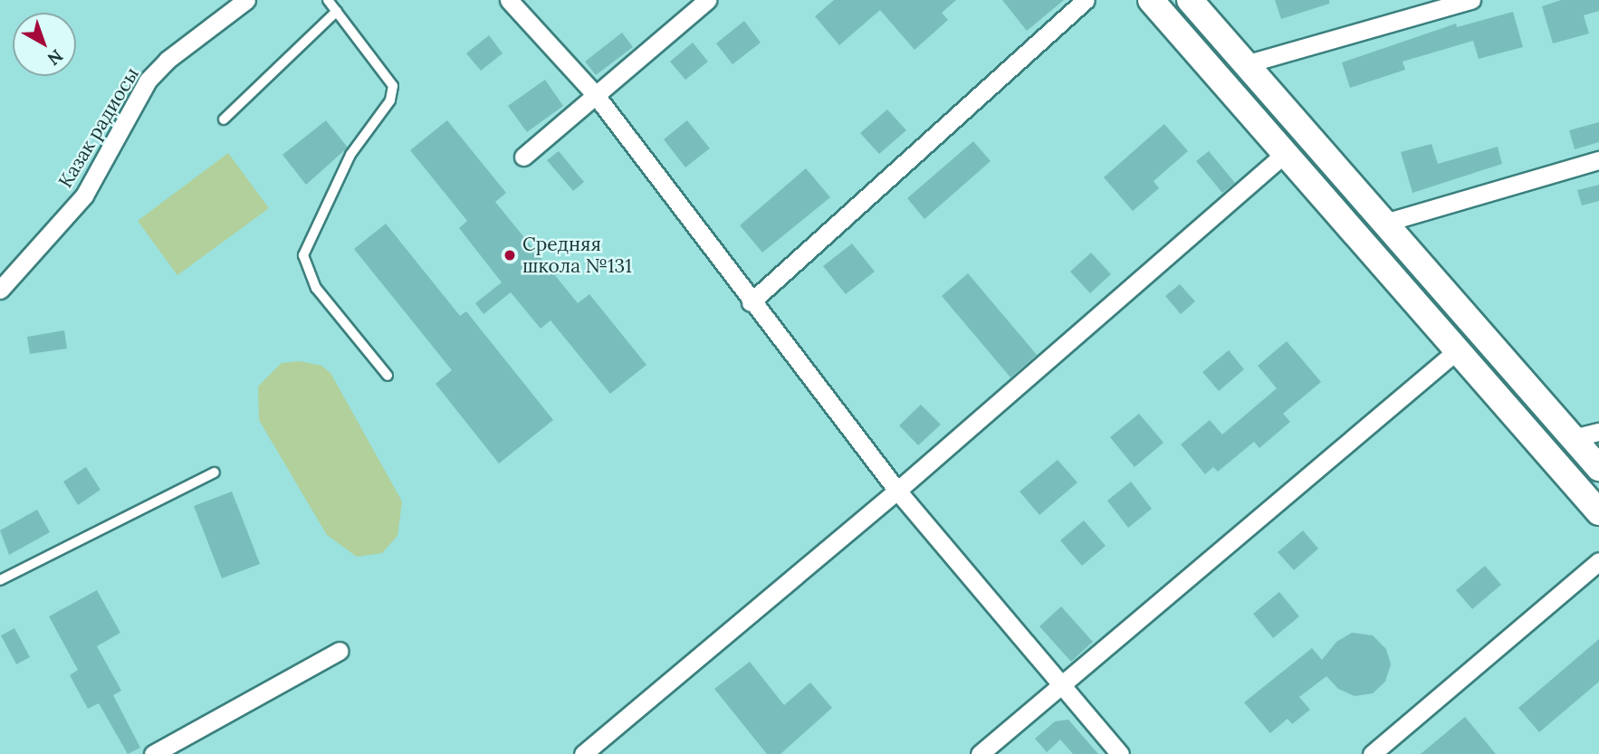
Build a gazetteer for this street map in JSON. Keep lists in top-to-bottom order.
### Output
{
  "streets": {
    "street": ["Казак радиосы"]
  },
  "places": ["Средняя школа №131"],
  "north": "bottom right"
}
